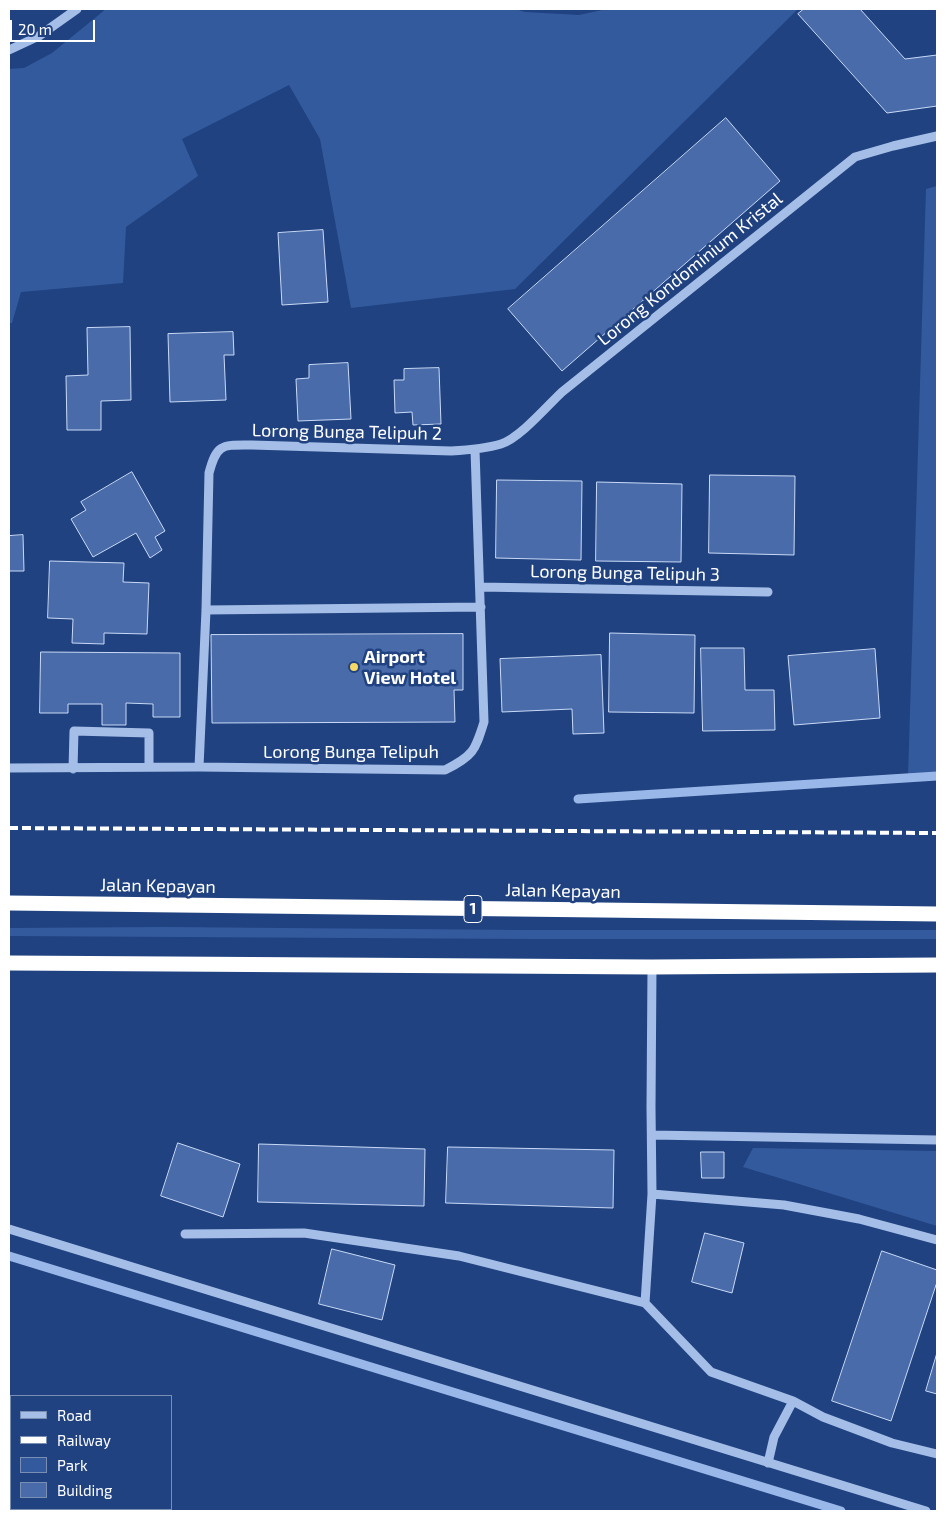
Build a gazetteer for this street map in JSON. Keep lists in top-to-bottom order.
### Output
{
  "streets": {
    "highway": ["Jalan Kepayan", "1"],
    "street": [
      "Lorong Kondominium Kristal",
      "Lorong Bunga Telipuh 2",
      "Lorong Bunga Telipuh 3",
      "Lorong Bunga Telipuh"
    ]
  },
  "crossings": [
    ["Lorong Kondominium Kristal", "Lorong Bunga Telipuh 2"],
    ["Lorong Kondominium Kristal", "Lorong Bunga Telipuh"],
    ["Lorong Bunga Telipuh 2", "Lorong Bunga Telipuh"],
    ["Lorong Bunga Telipuh 3", "Lorong Bunga Telipuh"]
  ],
  "places": ["Airport View Hotel"],
  "legend": [
    "Road",
    "Railway",
    "Park",
    "Building"
  ],
  "scale_bar": "20 m"
}
